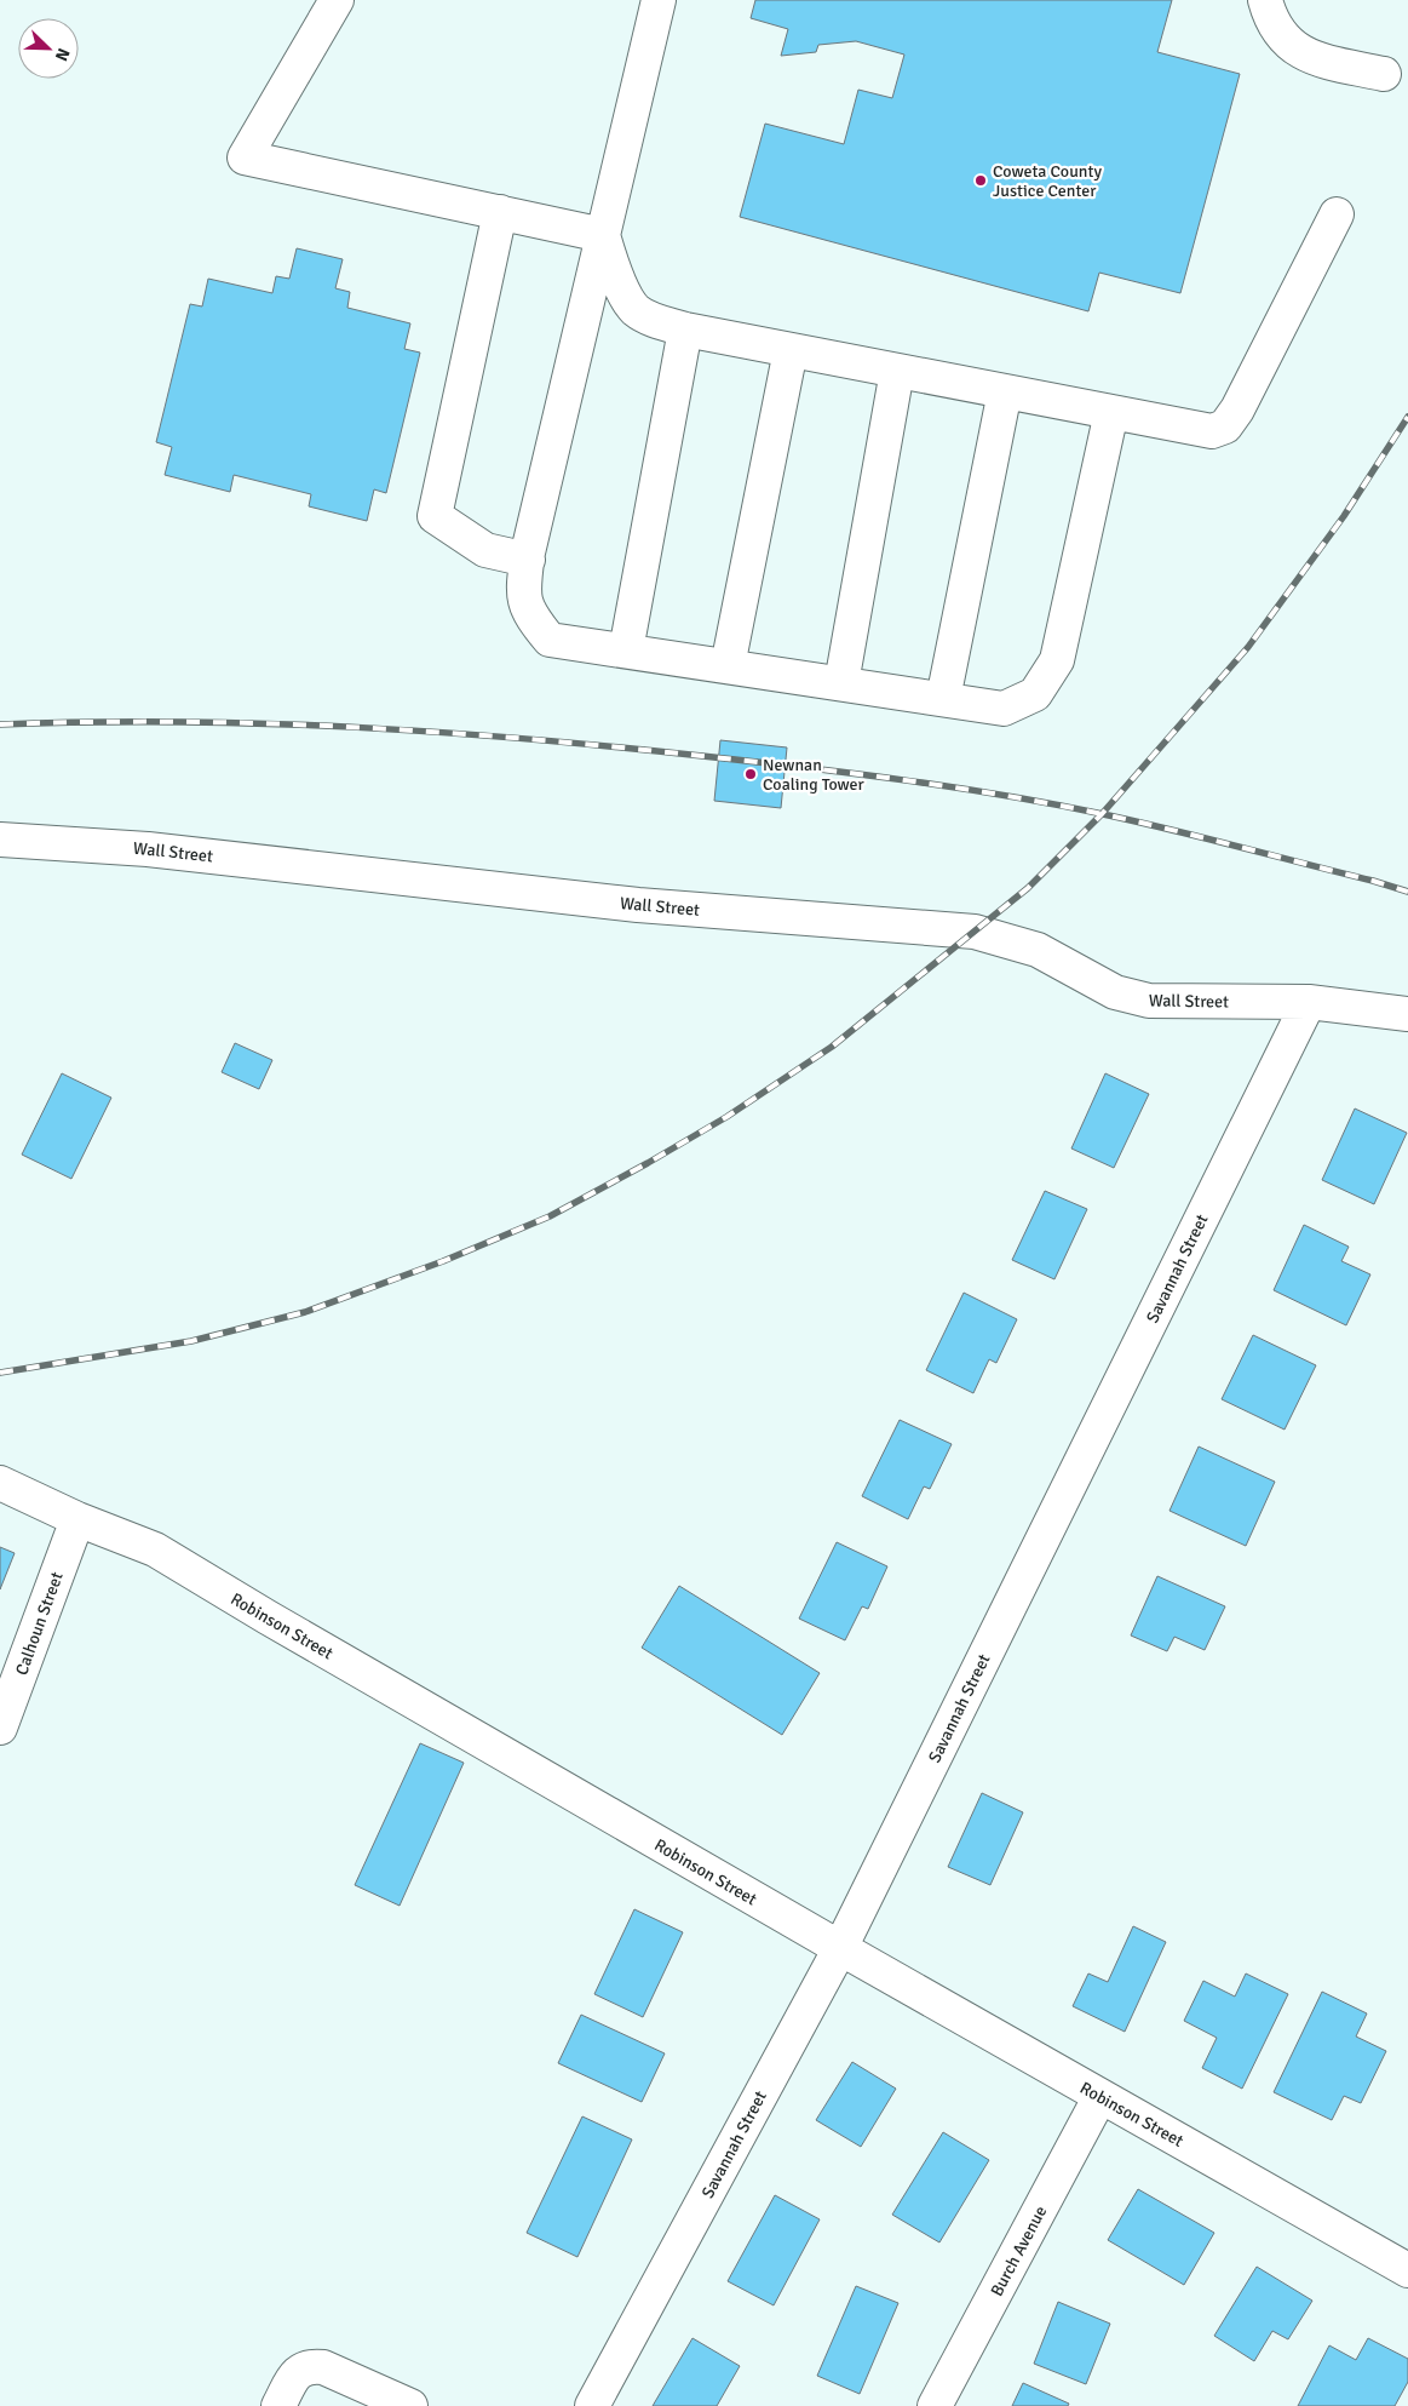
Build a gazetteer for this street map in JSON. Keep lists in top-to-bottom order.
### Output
{
  "streets": {
    "street": [
      "Wall Street",
      "Savannah Street",
      "Calhoun Street",
      "Robinson Street",
      "Burch Avenue"
    ]
  },
  "crossings": [
    ["Wall Street", "Savannah Street"],
    ["Savannah Street", "Robinson Street"],
    ["Calhoun Street", "Robinson Street"],
    ["Robinson Street", "Burch Avenue"]
  ],
  "places": ["Coweta County Justice Center", "Newnan Coaling Tower"],
  "north": "bottom right"
}
